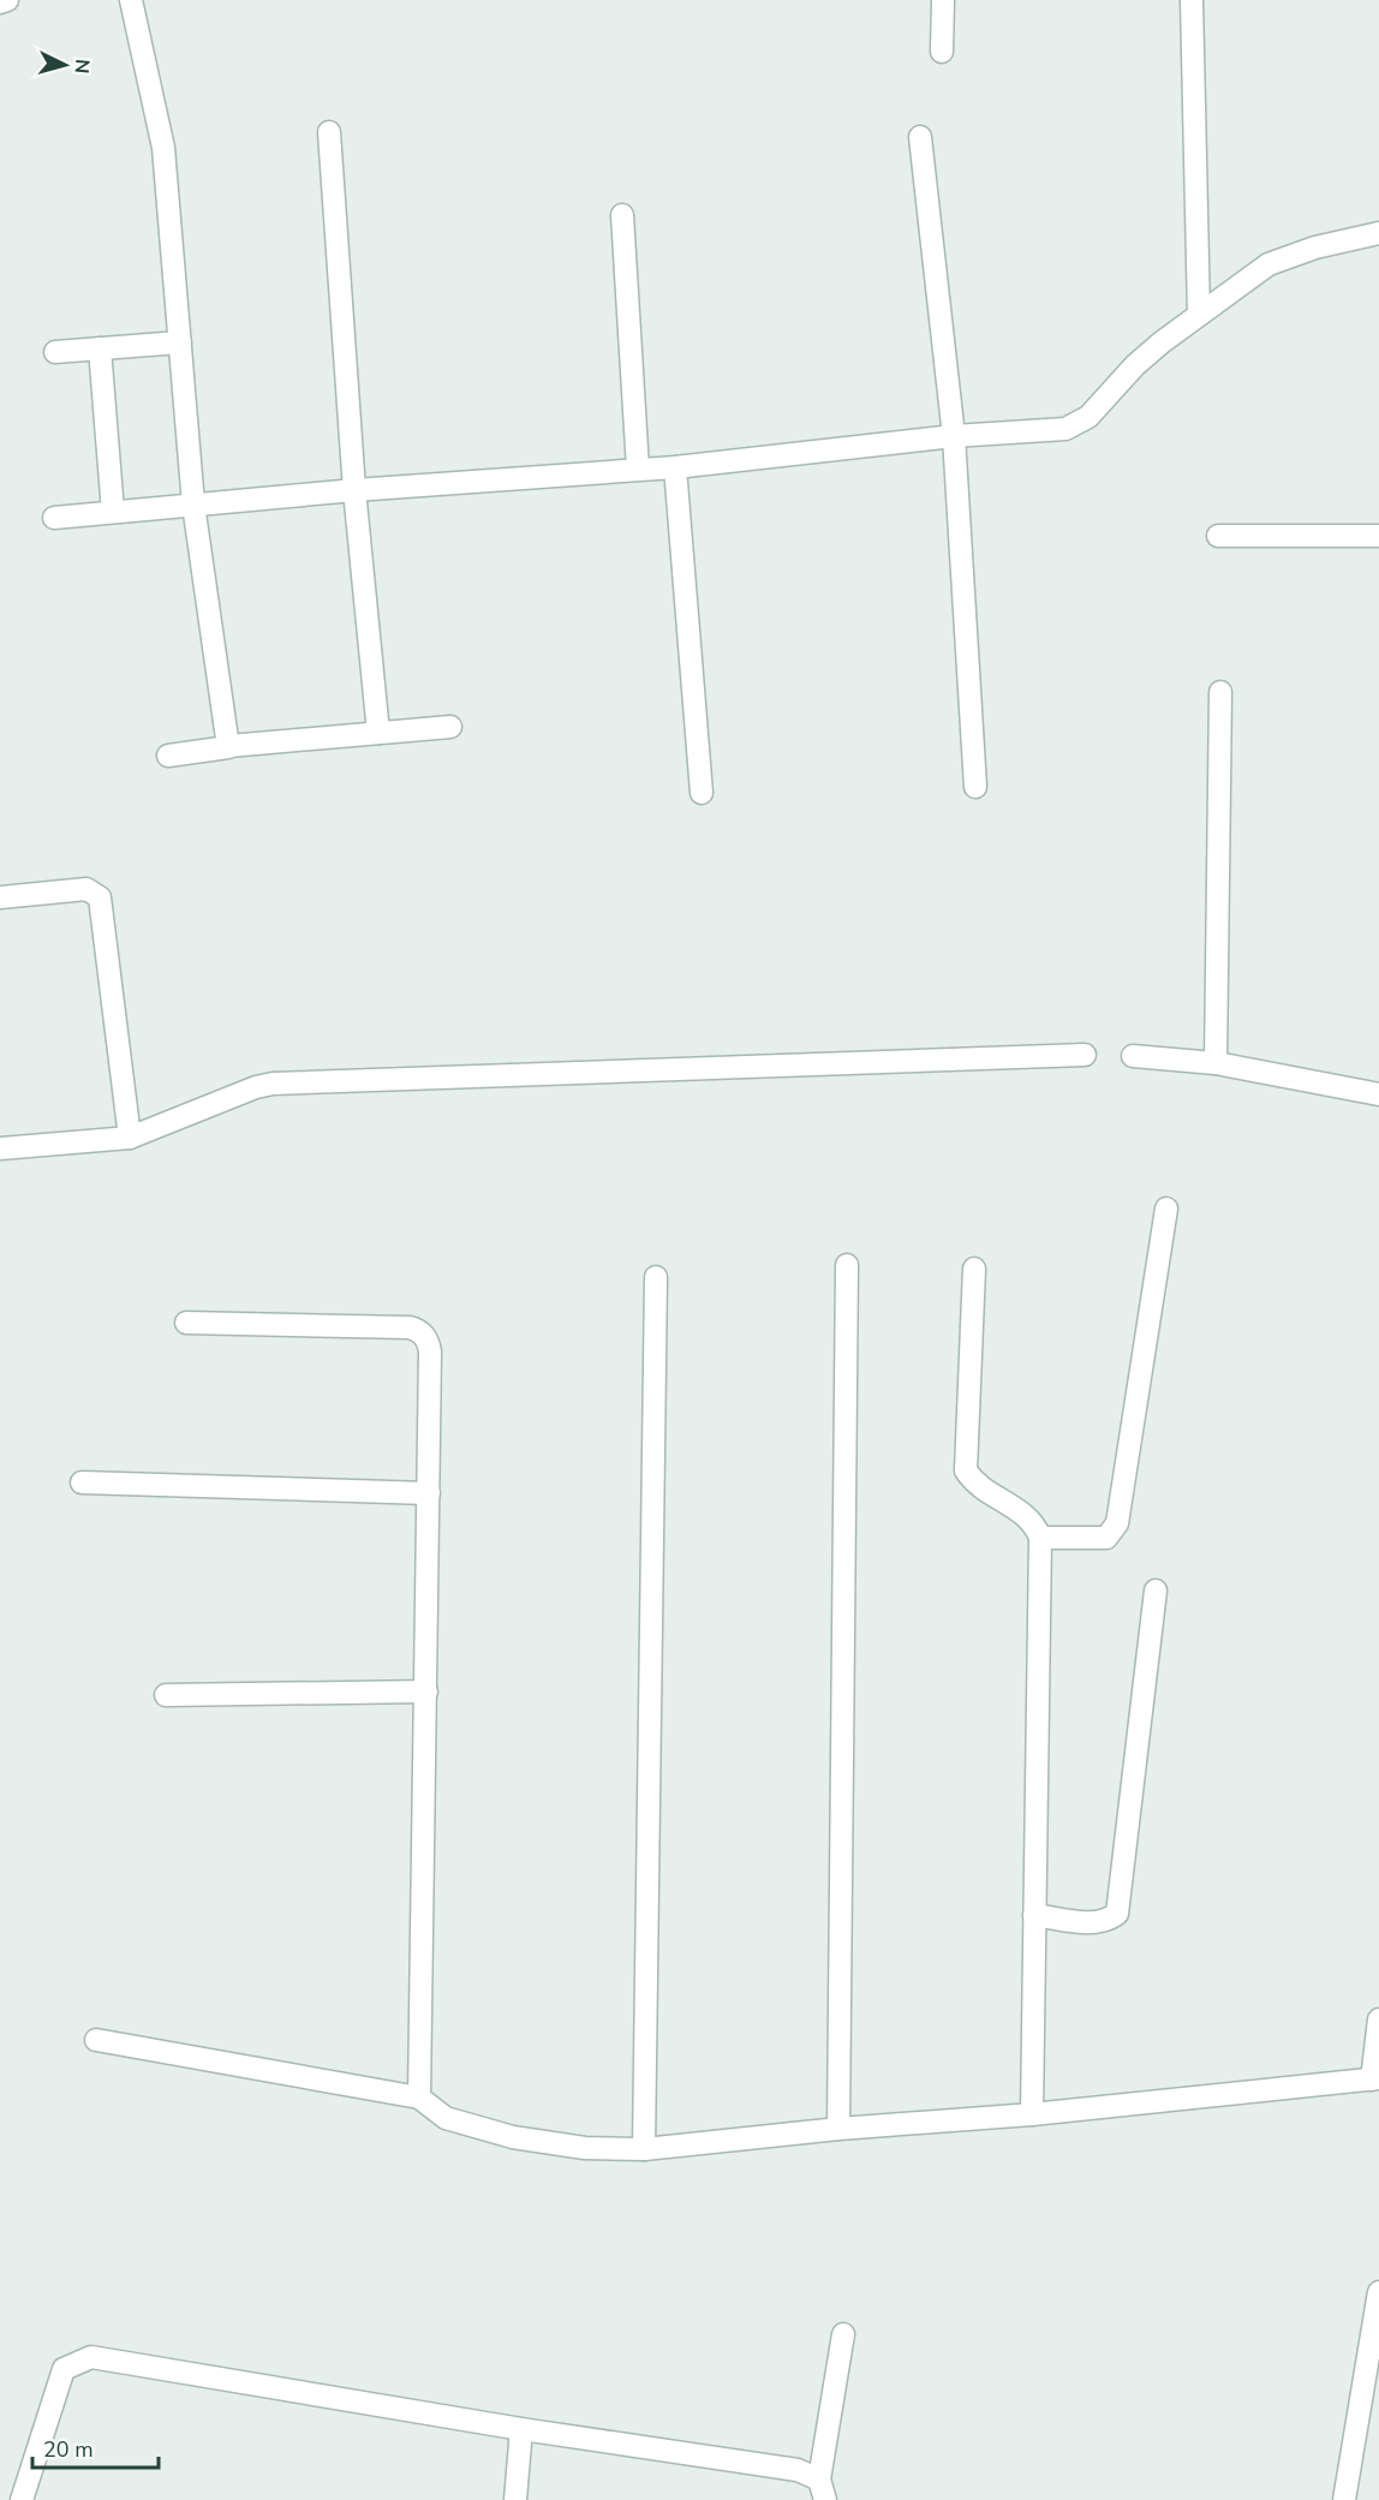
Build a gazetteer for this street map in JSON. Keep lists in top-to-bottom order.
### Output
{
  "scale_bar": "20 m",
  "north": "right"
}
